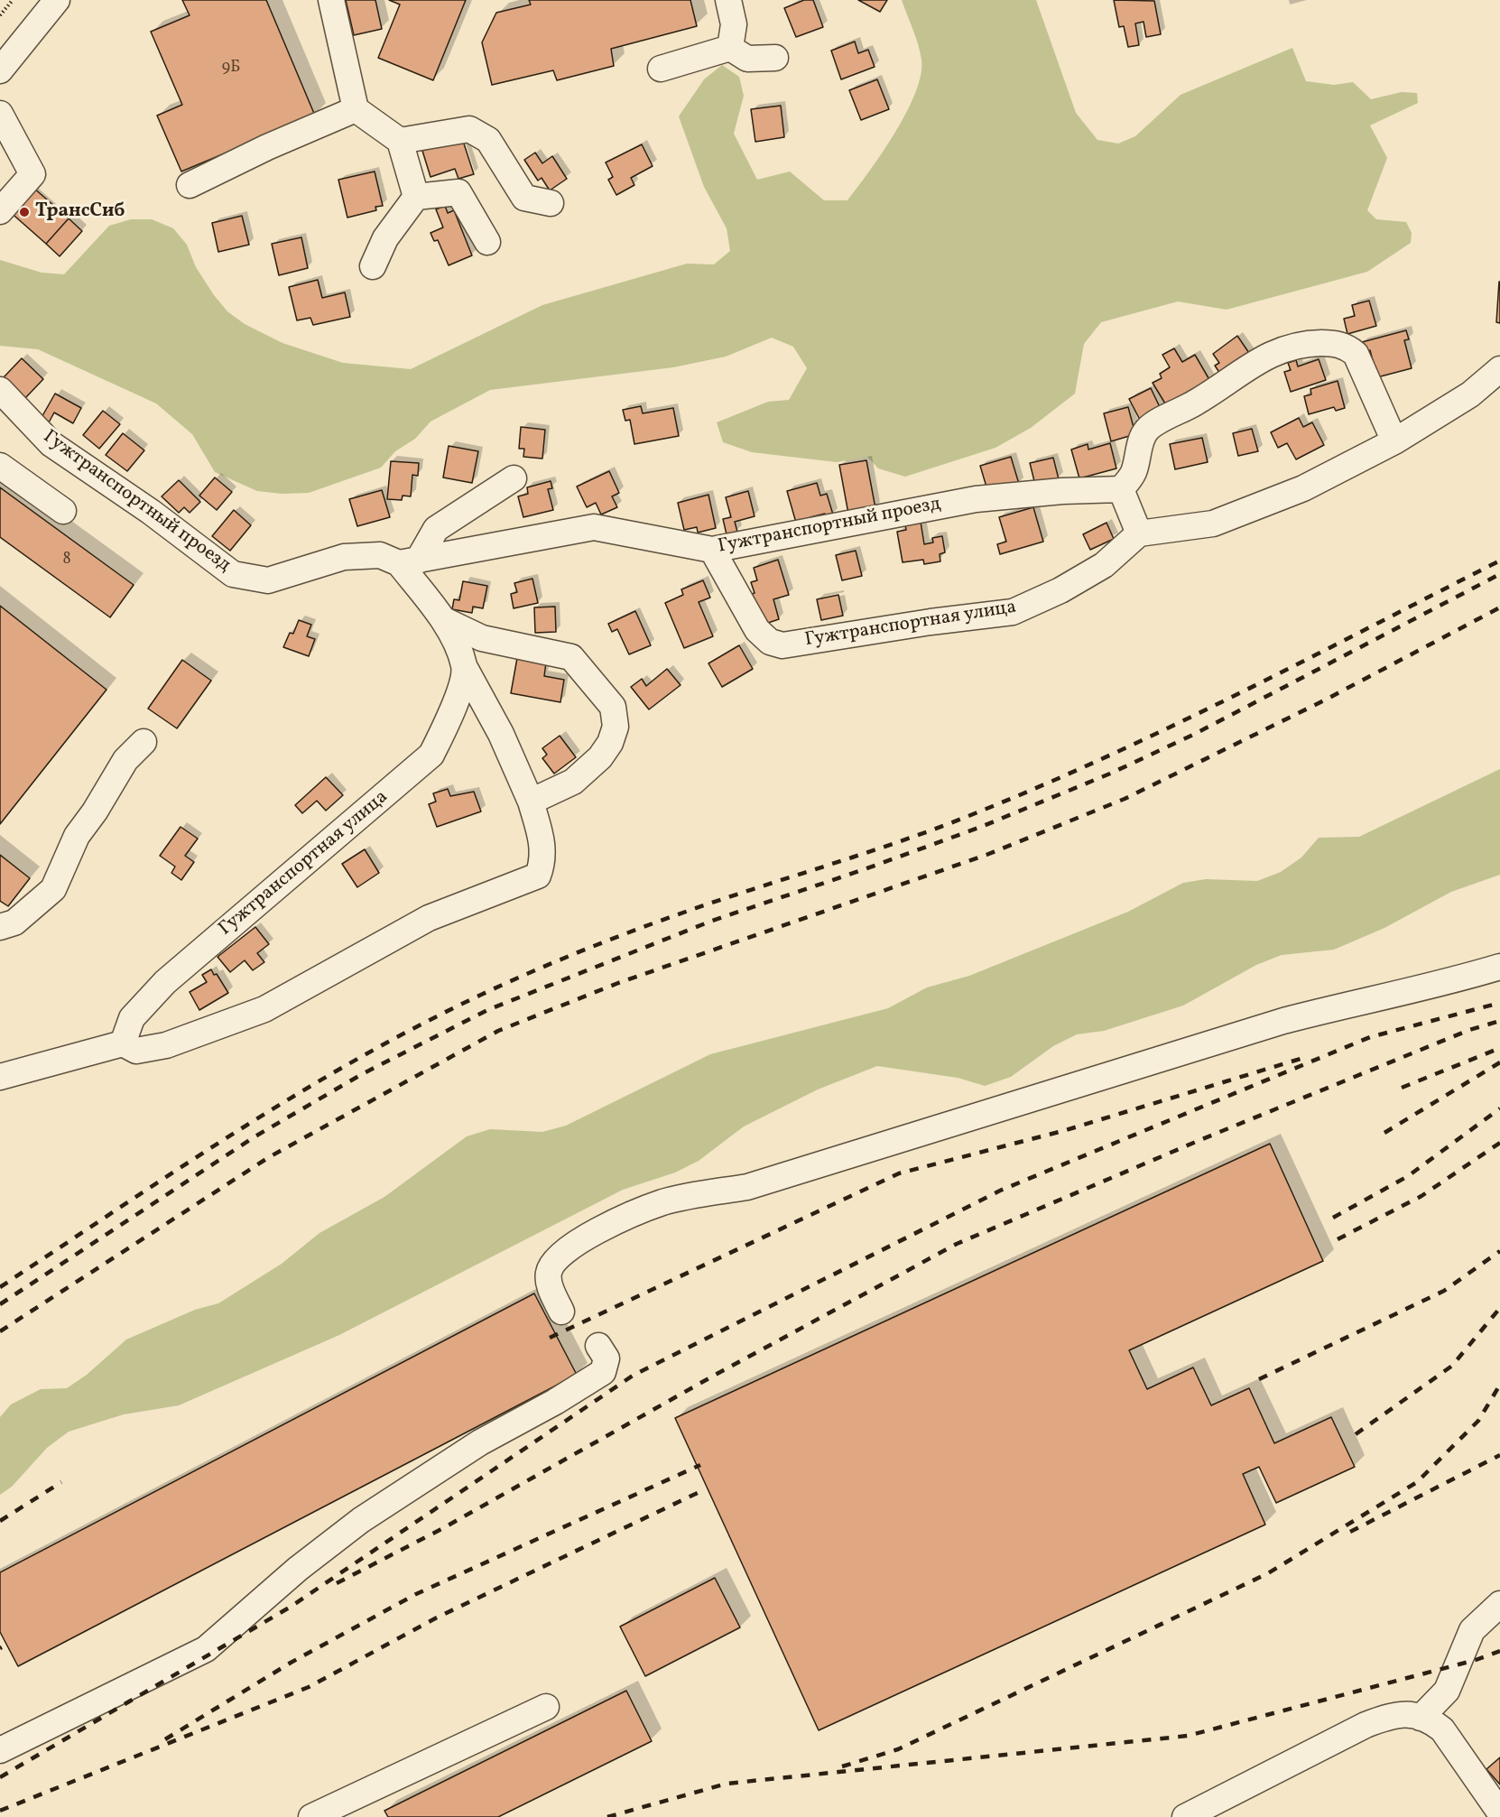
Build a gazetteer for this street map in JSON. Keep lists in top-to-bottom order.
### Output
{
  "streets": {
    "street": ["Гужтранспортный проезд", "Гужтранспортная улица"]
  },
  "crossings": [
    ["Гужтранспортный проезд", "Гужтранспортная улица"]
  ],
  "places": ["ТрансСиб"],
  "house_numbers": ["9Б", "8"]
}
